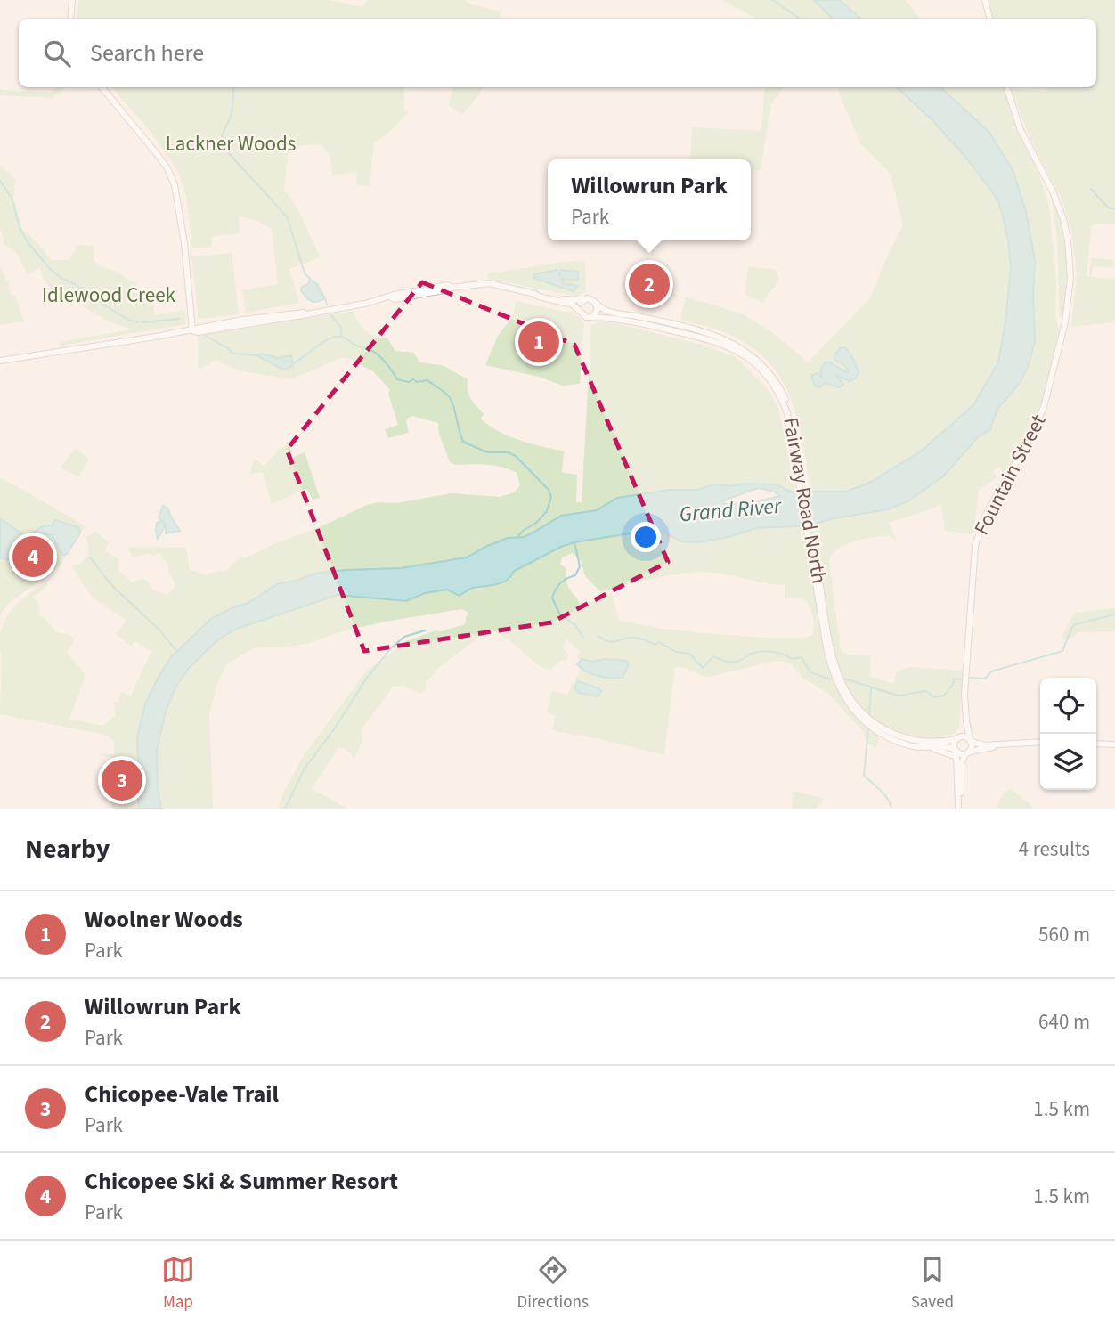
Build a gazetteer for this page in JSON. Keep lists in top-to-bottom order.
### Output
{
  "streets": {
    "main road": ["Fountain Street", "Fairway Road North"]
  },
  "crossings": [
    ["Fountain Street", "Fairway Road North"]
  ],
  "water": ["Grand River"],
  "parks": ["Lackner Woods", "Idlewood Creek"],
  "page": {
    "search": "Search here",
    "popup": ["Willowrun Park", "Park"],
    "pins": [
      "2",
      "1",
      "4",
      "3"
    ],
    "heading": ["Nearby", "4 results"],
    "list": [
      {
        "mark": "1",
        "name": "Woolner Woods",
        "note": "Park",
        "value": "560 m"
      },
      {
        "mark": "2",
        "name": "Willowrun Park",
        "note": "Park",
        "value": "640 m"
      },
      {
        "mark": "3",
        "name": "Chicopee-Vale Trail",
        "note": "Park",
        "value": "1.5 km"
      },
      {
        "mark": "4",
        "name": "Chicopee Ski & Summer Resort",
        "note": "Park",
        "value": "1.5 km"
      }
    ],
    "nav": ["Map", "Directions", "Saved"]
  }
}
